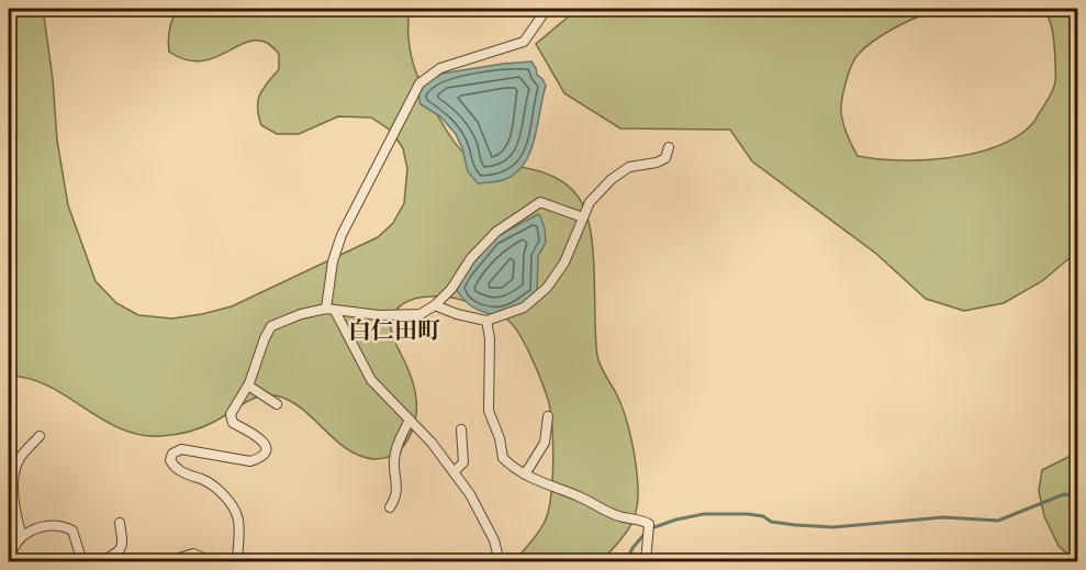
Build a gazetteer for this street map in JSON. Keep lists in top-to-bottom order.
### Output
{
  "districts": ["白仁田町"]
}
